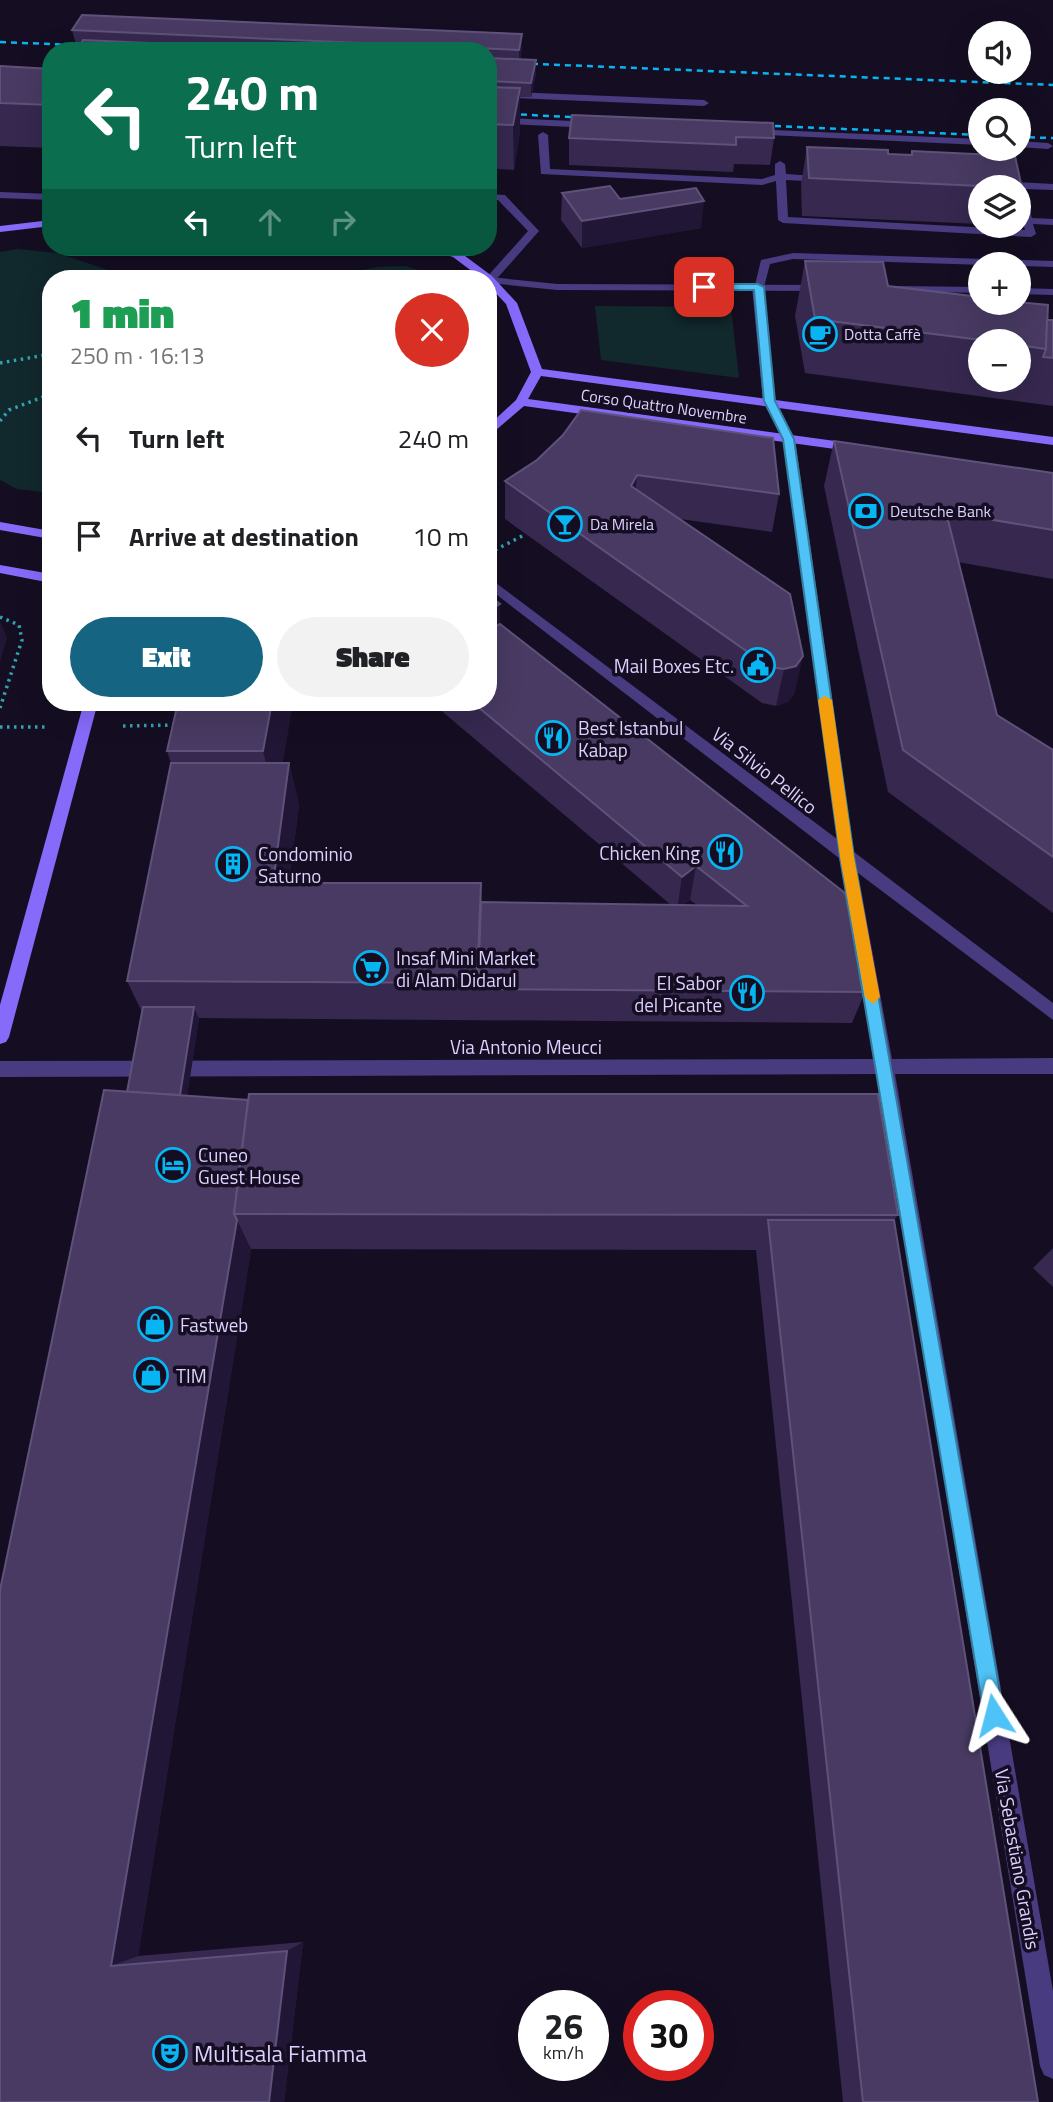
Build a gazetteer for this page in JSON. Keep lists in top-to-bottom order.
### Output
{
  "streets": {
    "main road": ["Corso Quattro Novembre"],
    "street": ["Via Silvio Pellico", "Via Antonio Meucci", "Via Sebastiano Grandis"]
  },
  "crossings": [
    ["Corso Quattro Novembre", "Via Sebastiano Grandis"],
    ["Via Silvio Pellico", "Via Sebastiano Grandis"],
    ["Via Antonio Meucci", "Via Sebastiano Grandis"]
  ],
  "places": {
    "cafe": ["Dotta Caffè"],
    "bank": ["Deutsche Bank"],
    "bar": ["Da Mirela"],
    "public building": ["Mail Boxes Etc."],
    "restaurant": ["Best Istanbul Kabap", "Chicken King", "El Sabor del Picante"],
    "building": ["Condominio Saturno"],
    "supermarket": ["Insaf Mini Market di Alam Didarul"],
    "hotel": ["Cuneo Guest House"],
    "shop": ["Fastweb", "TIM"],
    "theatre": ["Multisala Fiamma"]
  },
  "page": {
    "map_buttons": ["+", "−"],
    "turn": ["240 m", "Turn left"],
    "heading": ["1 min", "250 m · 16:13"],
    "list": [
      {
        "name": "Turn left",
        "value": "240 m"
      },
      {
        "name": "Arrive at destination",
        "value": "10 m"
      }
    ],
    "buttons": ["Exit", "Share"],
    "speed": "26 km/h",
    "limit": "30"
  }
}
